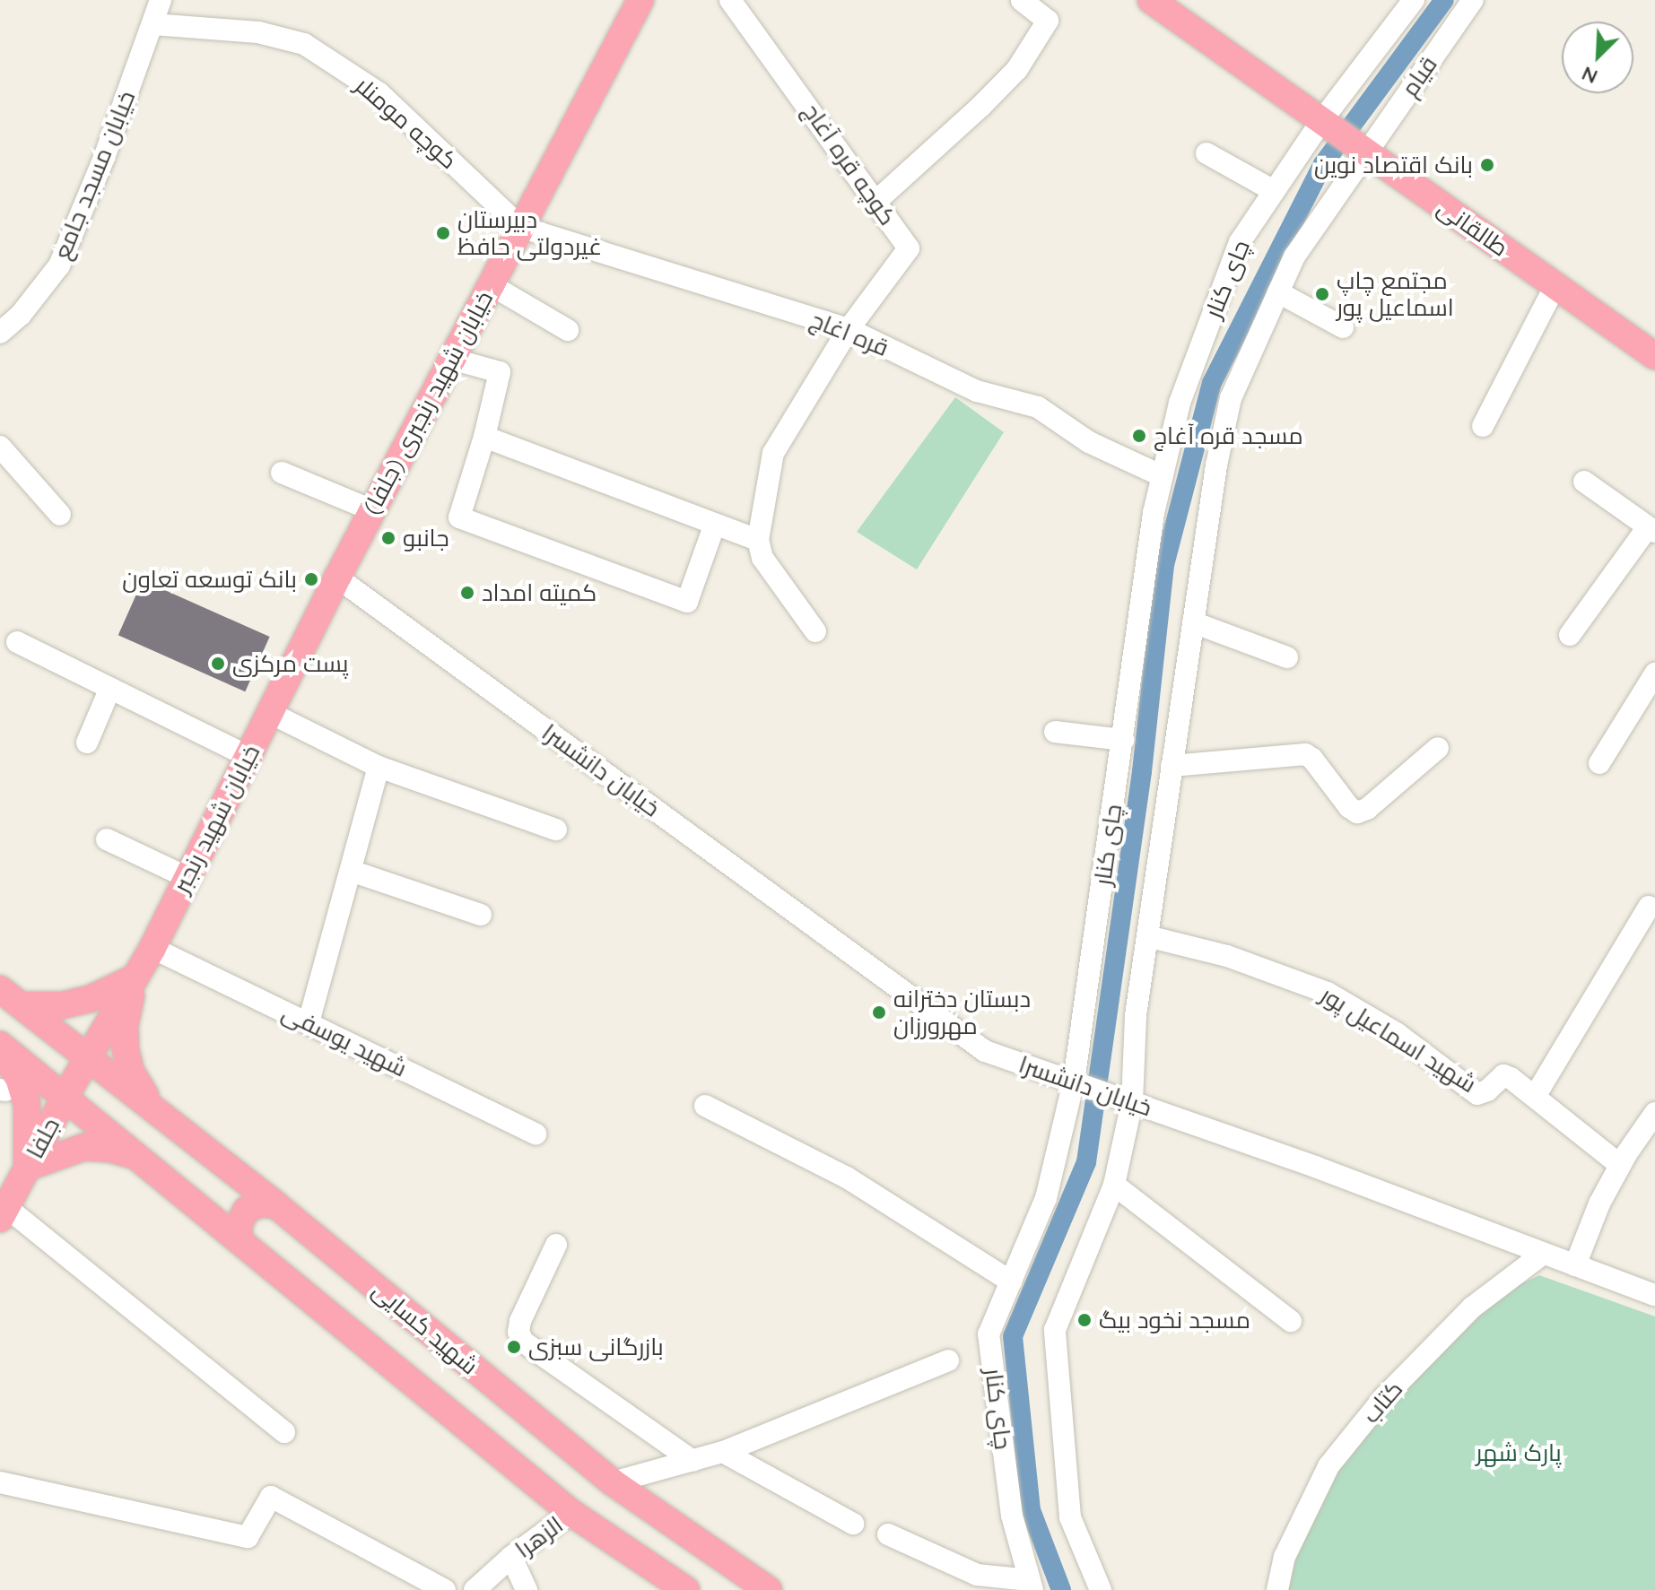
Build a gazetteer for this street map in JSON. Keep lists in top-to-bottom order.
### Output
{
  "streets": {
    "main road": [
      "طالقانی",
      "خیابان شهید رنجبری (جلفا)",
      "خیابان شهید رنجبر",
      "جلفا",
      "شهید کسایی"
    ],
    "street": [
      "قیام",
      "کوچه مومنلر",
      "کوچه قره آغاج",
      "خیابان مسجد جامع",
      "چای کنار",
      "قره اغاج",
      "خیابان دانشسرا",
      "شهید اسماعیل پور",
      "شهید یوسفی",
      "کتاب",
      "الزهرا"
    ]
  },
  "crossings": [
    ["قیام", "طالقانی"],
    ["کوچه مومنلر", "خیابان مسجد جامع"],
    ["کوچه مومنلر", "قره اغاج"],
    ["کوچه مومنلر", "خیابان شهید رنجبری (جلفا)"],
    ["کوچه قره آغاج", "قره اغاج"],
    ["طالقانی", "چای کنار"],
    ["چای کنار", "قره اغاج"],
    ["چای کنار", "خیابان دانشسرا"],
    ["قره اغاج", "خیابان شهید رنجبری (جلفا)"],
    ["خیابان شهید رنجبری (جلفا)", "خیابان دانشسرا"],
    ["خیابان شهید رنجبری (جلفا)", "خیابان شهید رنجبر"],
    ["خیابان دانشسرا", "خیابان شهید رنجبر"],
    ["خیابان دانشسرا", "کتاب"],
    ["خیابان شهید رنجبر", "شهید یوسفی"],
    ["خیابان شهید رنجبر", "جلفا"],
    ["خیابان شهید رنجبر", "شهید کسایی"],
    ["جلفا", "شهید کسایی"],
    ["شهید کسایی", "الزهرا"]
  ],
  "parks": ["پارک شهر"],
  "places": [
    "بانک اقتصاد نوین",
    "دبیرستان غیردولتی حافظ",
    "مجتمع چاپ اسماعیل پور",
    "مسجد قره آغاج",
    "جانبو",
    "بانک توسعه تعاون",
    "کمیته امداد",
    "پست مرکزی",
    "دبستان دخترانه مهرورزان",
    "مسجد نخود‌ بیگ",
    "بازرگانی سبزی"
  ],
  "north": "bottom left"
}
